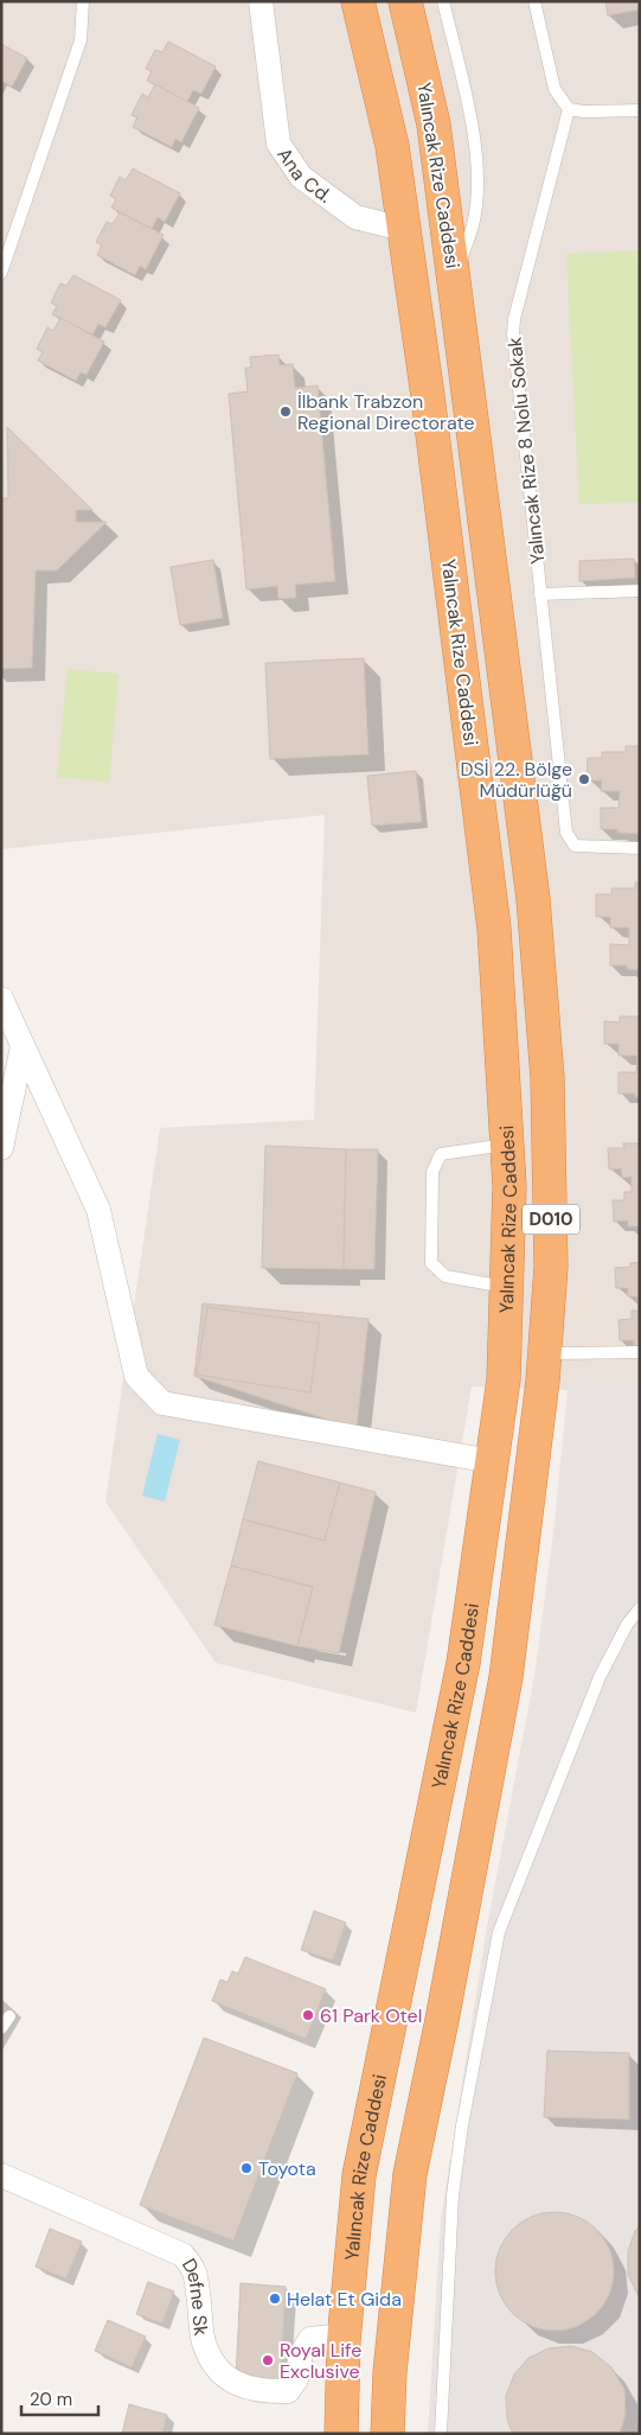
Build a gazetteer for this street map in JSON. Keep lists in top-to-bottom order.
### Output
{
  "streets": {
    "highway": ["Yalıncak Rize Caddesi", "D010"],
    "street": ["Ana Cd.", "Defne Sk"],
    "lane": ["Yalıncak Rize 8 Nolu Sokak"]
  },
  "crossings": [
    ["Ana Cd.", "Yalıncak Rize Caddesi"],
    ["Yalıncak Rize Caddesi", "Defne Sk"]
  ],
  "places": [
    "İlbank Trabzon Regional Directorate",
    "DSİ 22. Bölge Müdürlüğü",
    "61 Park Otel",
    "Toyota",
    "Helat Et Gida",
    "Royal Life Exclusive"
  ],
  "scale_bar": "20 m"
}
